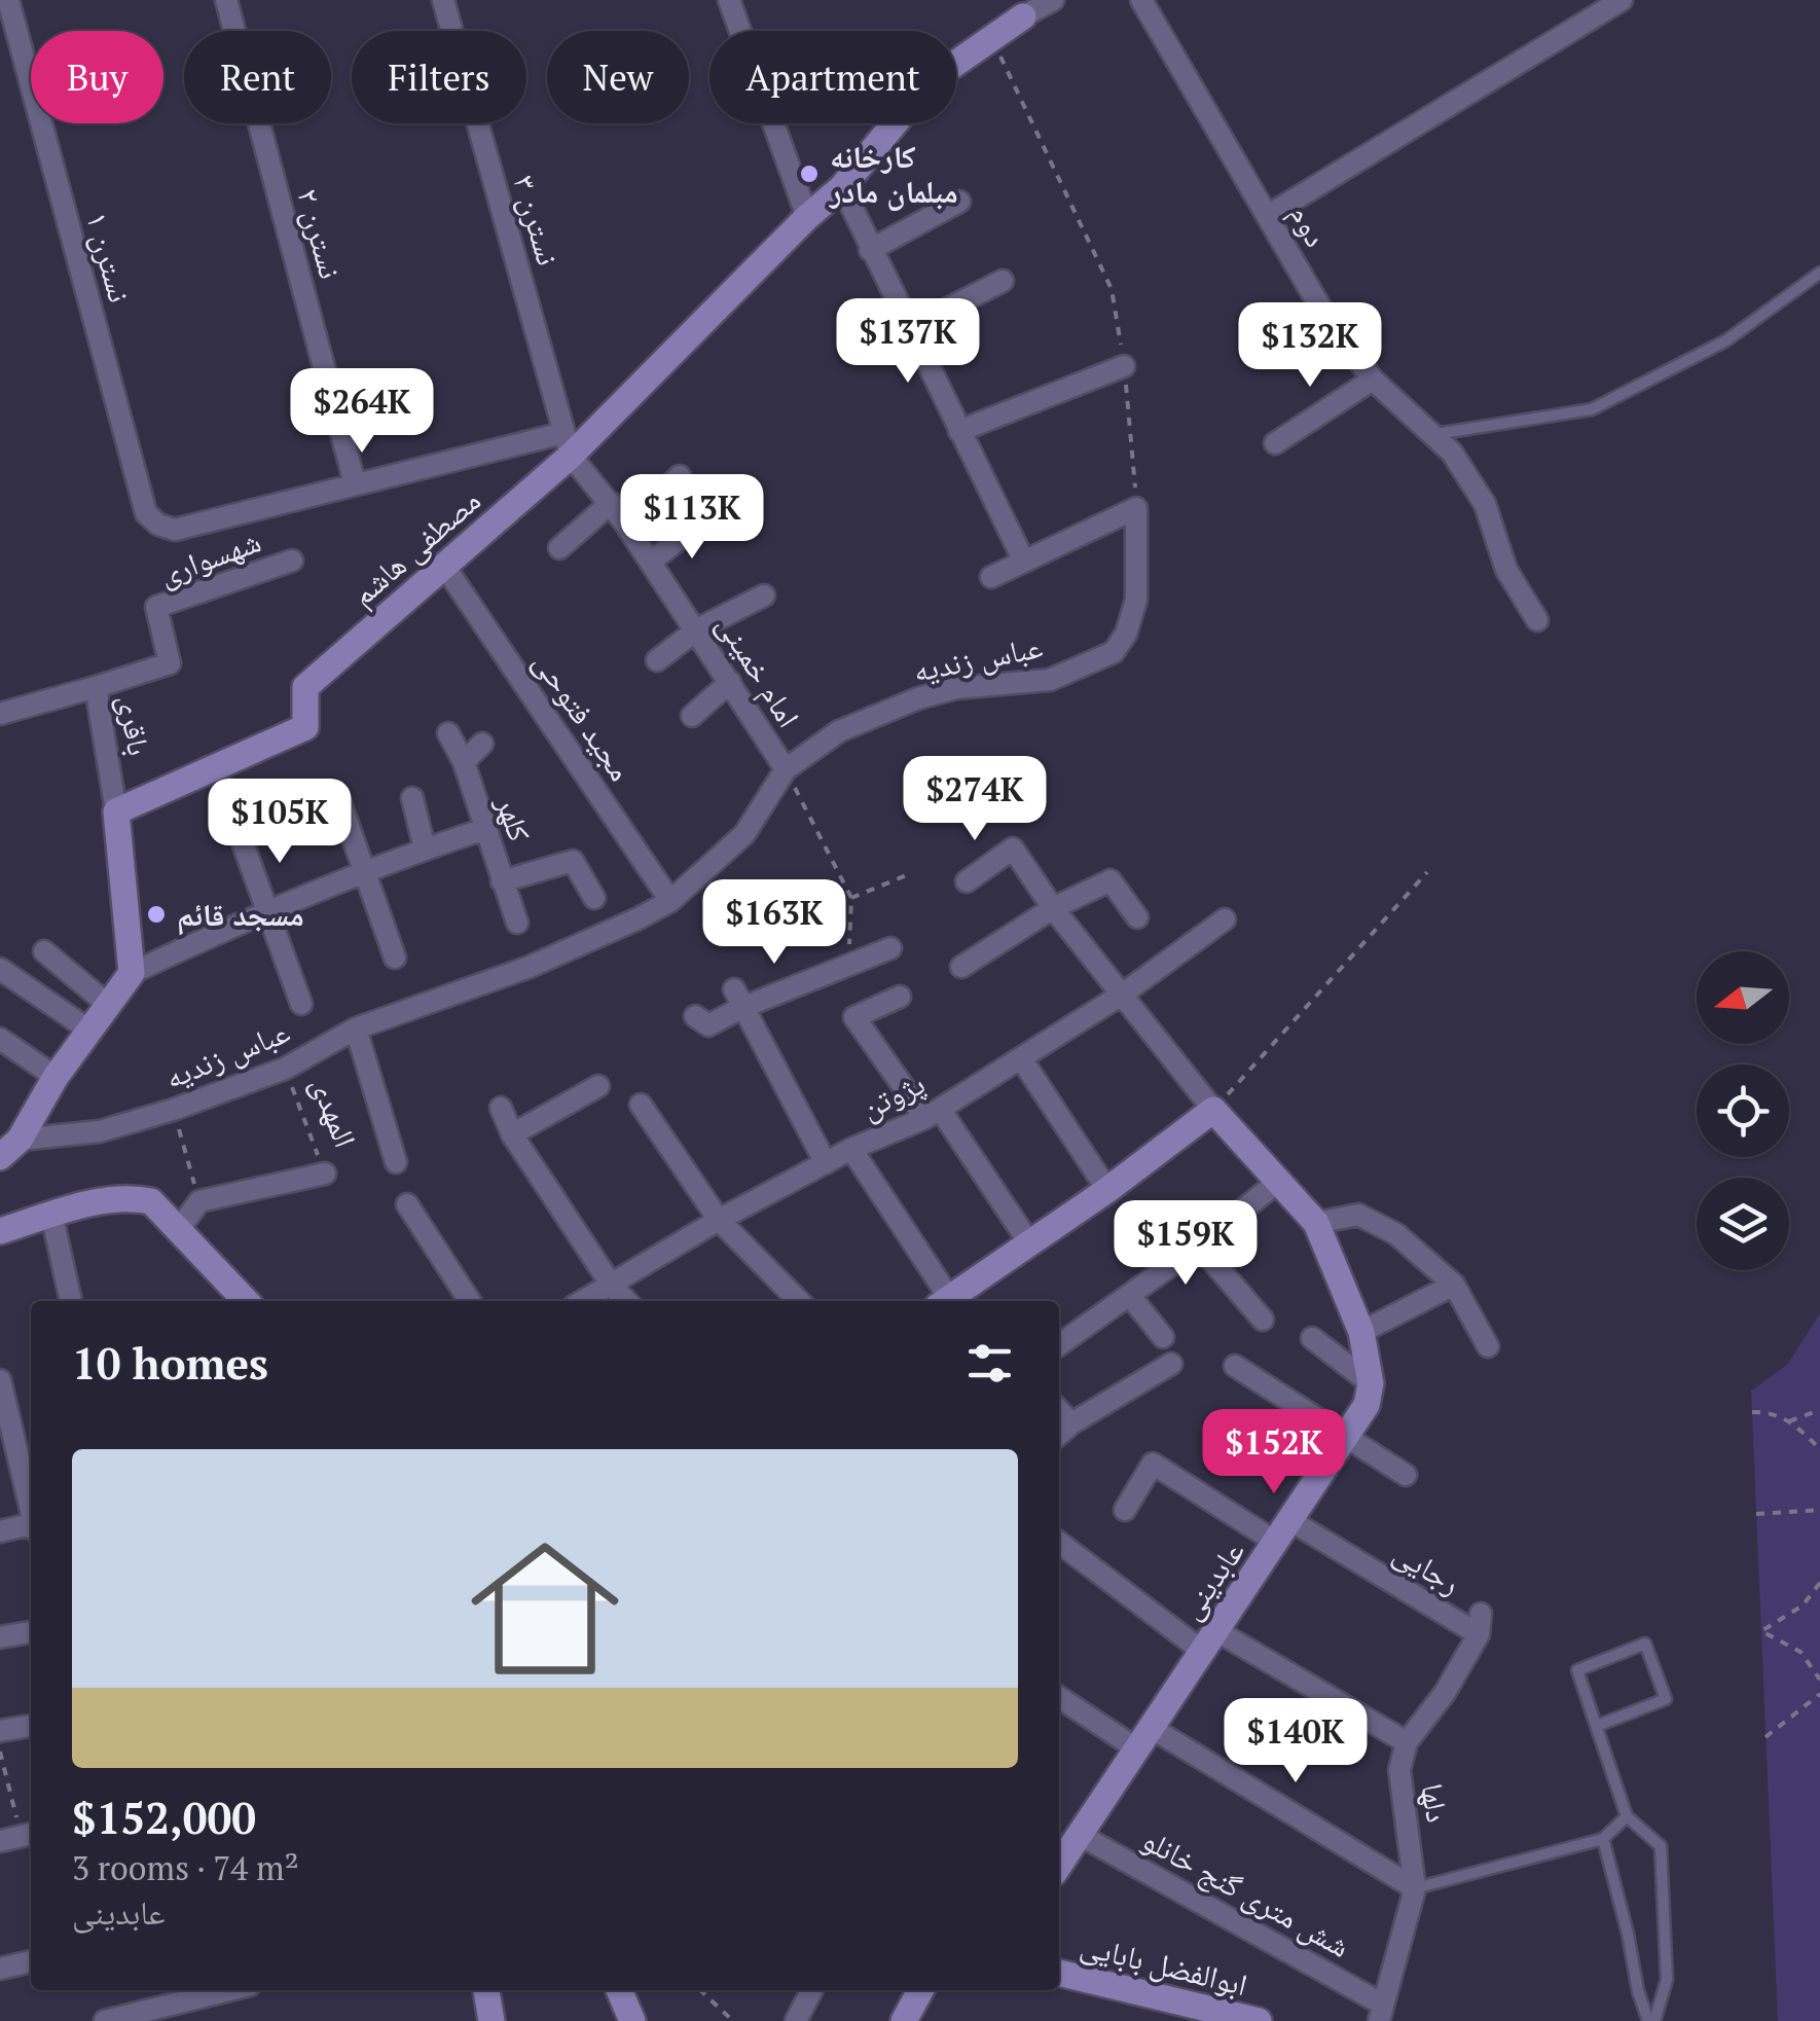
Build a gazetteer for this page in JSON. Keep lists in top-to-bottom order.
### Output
{
  "streets": {
    "street": [
      "نسترن ۳",
      "دوم",
      "نسترن ۲",
      "نسترن ۱",
      "مصطفی هاشم",
      "شهسواری",
      "عباس زندیه",
      "امام خمینی",
      "مجید فتوحی",
      "باقری",
      "کلهر",
      "پژوتن",
      "المهدی",
      "رجایی",
      "عابدینی",
      "دلها",
      "شش متری گنج خانلو",
      "ابوالفضل بابایی"
    ]
  },
  "crossings": [
    ["نسترن ۳", "مصطفی هاشم"],
    ["نسترن ۳", "امام خمینی"],
    ["نسترن ۲", "نسترن ۱"],
    ["مصطفی هاشم", "امام خمینی"],
    ["مصطفی هاشم", "مجید فتوحی"],
    ["مصطفی هاشم", "باقری"],
    ["شهسواری", "باقری"],
    ["عباس زندیه", "امام خمینی"],
    ["عباس زندیه", "مجید فتوحی"],
    ["عباس زندیه", "المهدی"],
    ["رجایی", "عابدینی"],
    ["رجایی", "دلها"],
    ["عابدینی", "شش متری گنج خانلو"],
    ["دلها", "شش متری گنج خانلو"]
  ],
  "places": ["کارخانه مبلمان مادر", "مسجد قائم"],
  "north": "left",
  "page": {
    "chip": [
      "Buy",
      "Rent",
      "Filters",
      "New",
      "Apartment"
    ],
    "price": [
      "$137K",
      "$132K",
      "$264K",
      "$113K",
      "$274K",
      "$105K",
      "$163K",
      "$159K",
      "$152K",
      "$140K"
    ],
    "heading": "10 homes",
    "list": [
      {
        "name": "$152,000",
        "note": "3 rooms · 74 m² · عابدینی"
      }
    ]
  }
}
